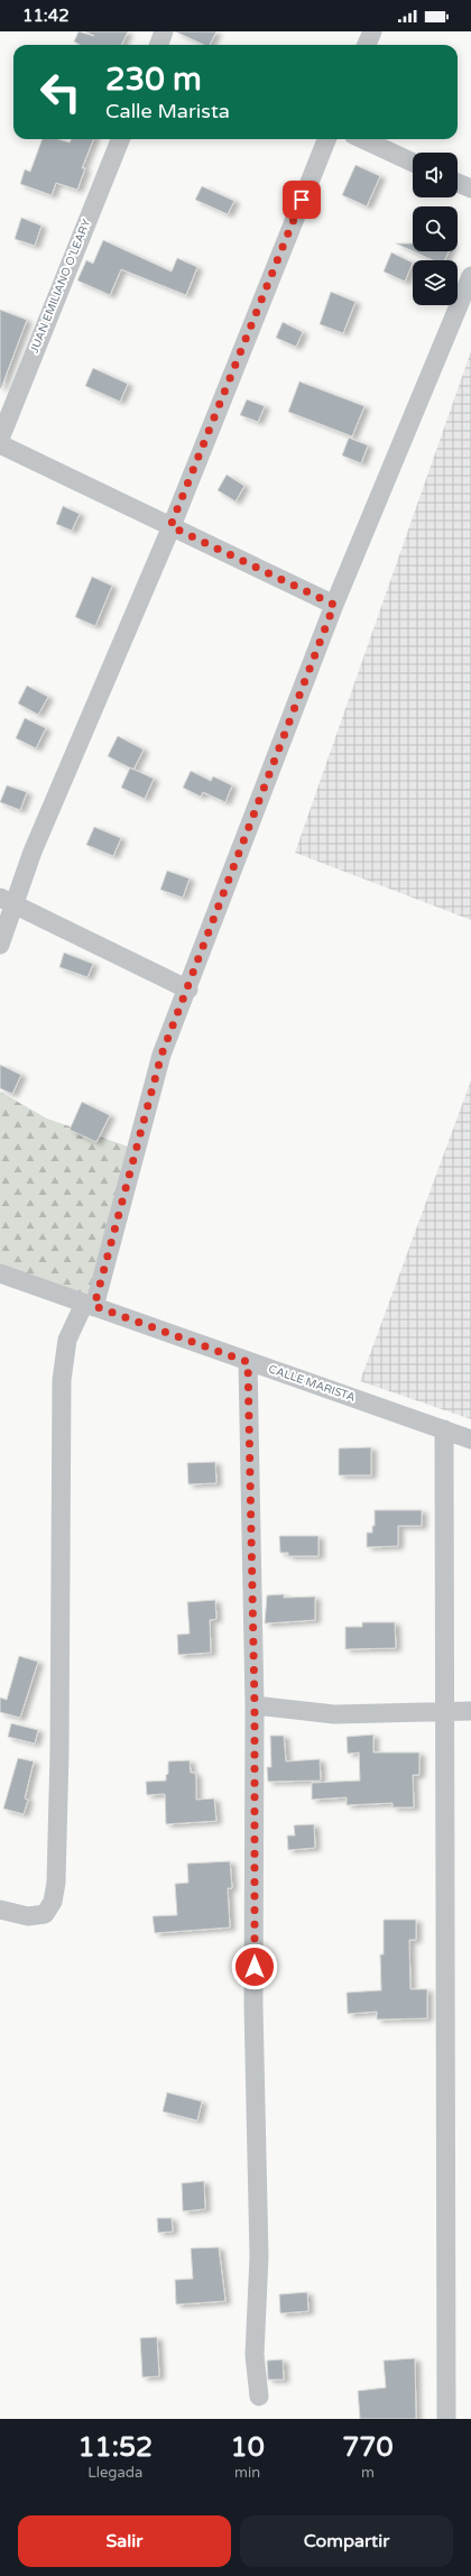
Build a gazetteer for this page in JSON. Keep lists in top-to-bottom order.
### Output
{
  "streets": {
    "street": ["JUAN EMILIANO O'LEARY", "CALLE MARISTA"]
  },
  "page": {
    "status": "11:42",
    "turn": ["230 m", "Calle Marista"],
    "eta": [
      "11:52",
      "Llegada",
      "10",
      "min",
      "770",
      "m"
    ],
    "buttons": ["Salir", "Compartir"]
  }
}
